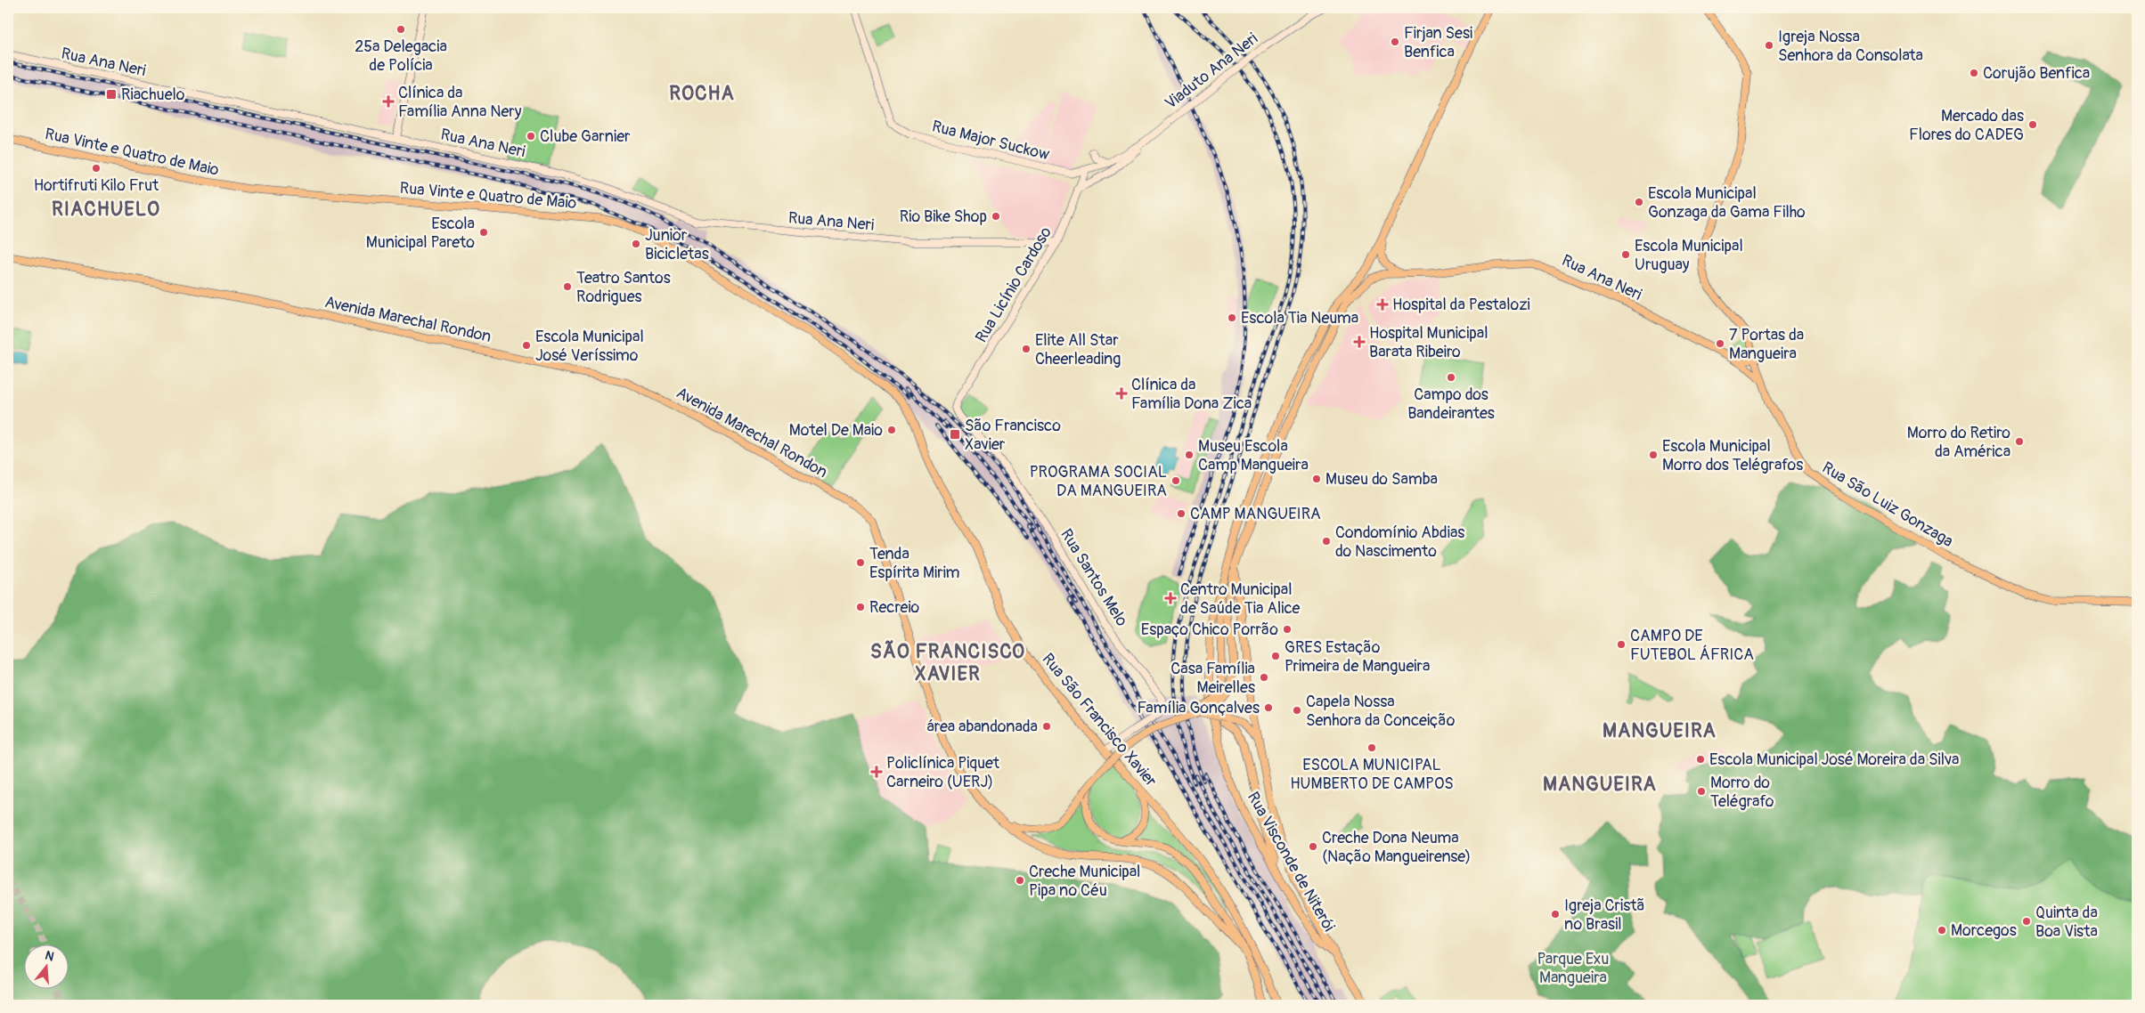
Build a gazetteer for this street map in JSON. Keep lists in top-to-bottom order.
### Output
{
  "streets": {
    "main road": [
      "Rua Ana Neri",
      "Viaduto Ana Neri",
      "Rua Major Suckow",
      "Rua Vinte e Quatro de Maio",
      "Rua Licínio Cardoso",
      "Avenida Marechal Rondon",
      "Rua São Luiz Gonzaga",
      "Rua Santos Melo",
      "Rua São Francisco Xavier",
      "Rua Visconde de Niterói"
    ]
  },
  "crossings": [
    ["Rua Ana Neri", "Rua Licínio Cardoso"],
    ["Rua Ana Neri", "Rua São Luiz Gonzaga"],
    ["Rua Ana Neri", "Rua Visconde de Niterói"],
    ["Viaduto Ana Neri", "Rua Major Suckow"],
    ["Viaduto Ana Neri", "Rua Licínio Cardoso"],
    ["Rua Major Suckow", "Rua Licínio Cardoso"],
    ["Rua Vinte e Quatro de Maio", "Rua São Francisco Xavier"],
    ["Rua Licínio Cardoso", "Rua Santos Melo"],
    ["Rua Santos Melo", "Rua São Francisco Xavier"]
  ],
  "districts": [
    "ROCHA",
    "RIACHUELO",
    "SÃO FRANCISCO XAVIER",
    "MANGUEIRA",
    "MANGUEIRA"
  ],
  "parks": ["Parque Exu Mangueira"],
  "places": {
    "other": [
      "25ª Delegacia de Polícia",
      "Firjan Sesi Benfica",
      "Igreja Nossa Senhora da Consolata",
      "Corujão Benfica",
      "Mercado das Flores do CADEG",
      "Clube Garnier",
      "Hortifruti Kilo Frut",
      "Escola Municipal Gonzaga da Gama Filho",
      "Rio Bike Shop",
      "Escola Municipal Pareto",
      "Junior Bicicletas",
      "Escola Municipal Uruguay",
      "Teatro Santos Rodrigues",
      "Escola Tia Neuma",
      "7 Portas da Mangueira",
      "Escola Municipal José Veríssimo",
      "Elite All Star Cheerleading",
      "Campo dos Bandeirantes",
      "Motel De Maio",
      "Morro do Retiro da América",
      "Museu Escola Camp Mangueira",
      "Escola Municipal Morro dos Telégrafos",
      "Museu do Samba",
      "PROGRAMA SOCIAL DA MANGUEIRA",
      "CAMP MANGUEIRA",
      "Condomínio Abdias do Nascimento",
      "Tenda Espírita Mirim",
      "Recreio",
      "Espaço Chico Porrão",
      "CAMPO DE FUTEBOL ÁFRICA",
      "GRES Estação Primeira de Mangueira",
      "Casa Família Meirelles",
      "Família Gonçalves",
      "Capela Nossa Senhora da Conceição",
      "área abandonada",
      "ESCOLA MUNICIPAL HUMBERTO DE CAMPOS",
      "Escola Municipal José Moreira da Silva",
      "Morro do Telégrafo",
      "Creche Dona Neuma (Nação Mangueirense)",
      "Creche Municipal Pipa no Céu",
      "Igreja Cristã no Brasil",
      "Quinta da Boa Vista",
      "Morcegos"
    ],
    "transit": ["Riachuelo", "São Francisco Xavier"],
    "health": [
      "Clínica da Família Anna Nery",
      "Hospital da Pestalozi",
      "Hospital Municipal Barata Ribeiro",
      "Clínica da Família Dona Zica",
      "Centro Municipal de Saúde Tia Alice",
      "Policlínica Piquet Carneiro (UERJ)"
    ]
  },
  "north": "top"
}
